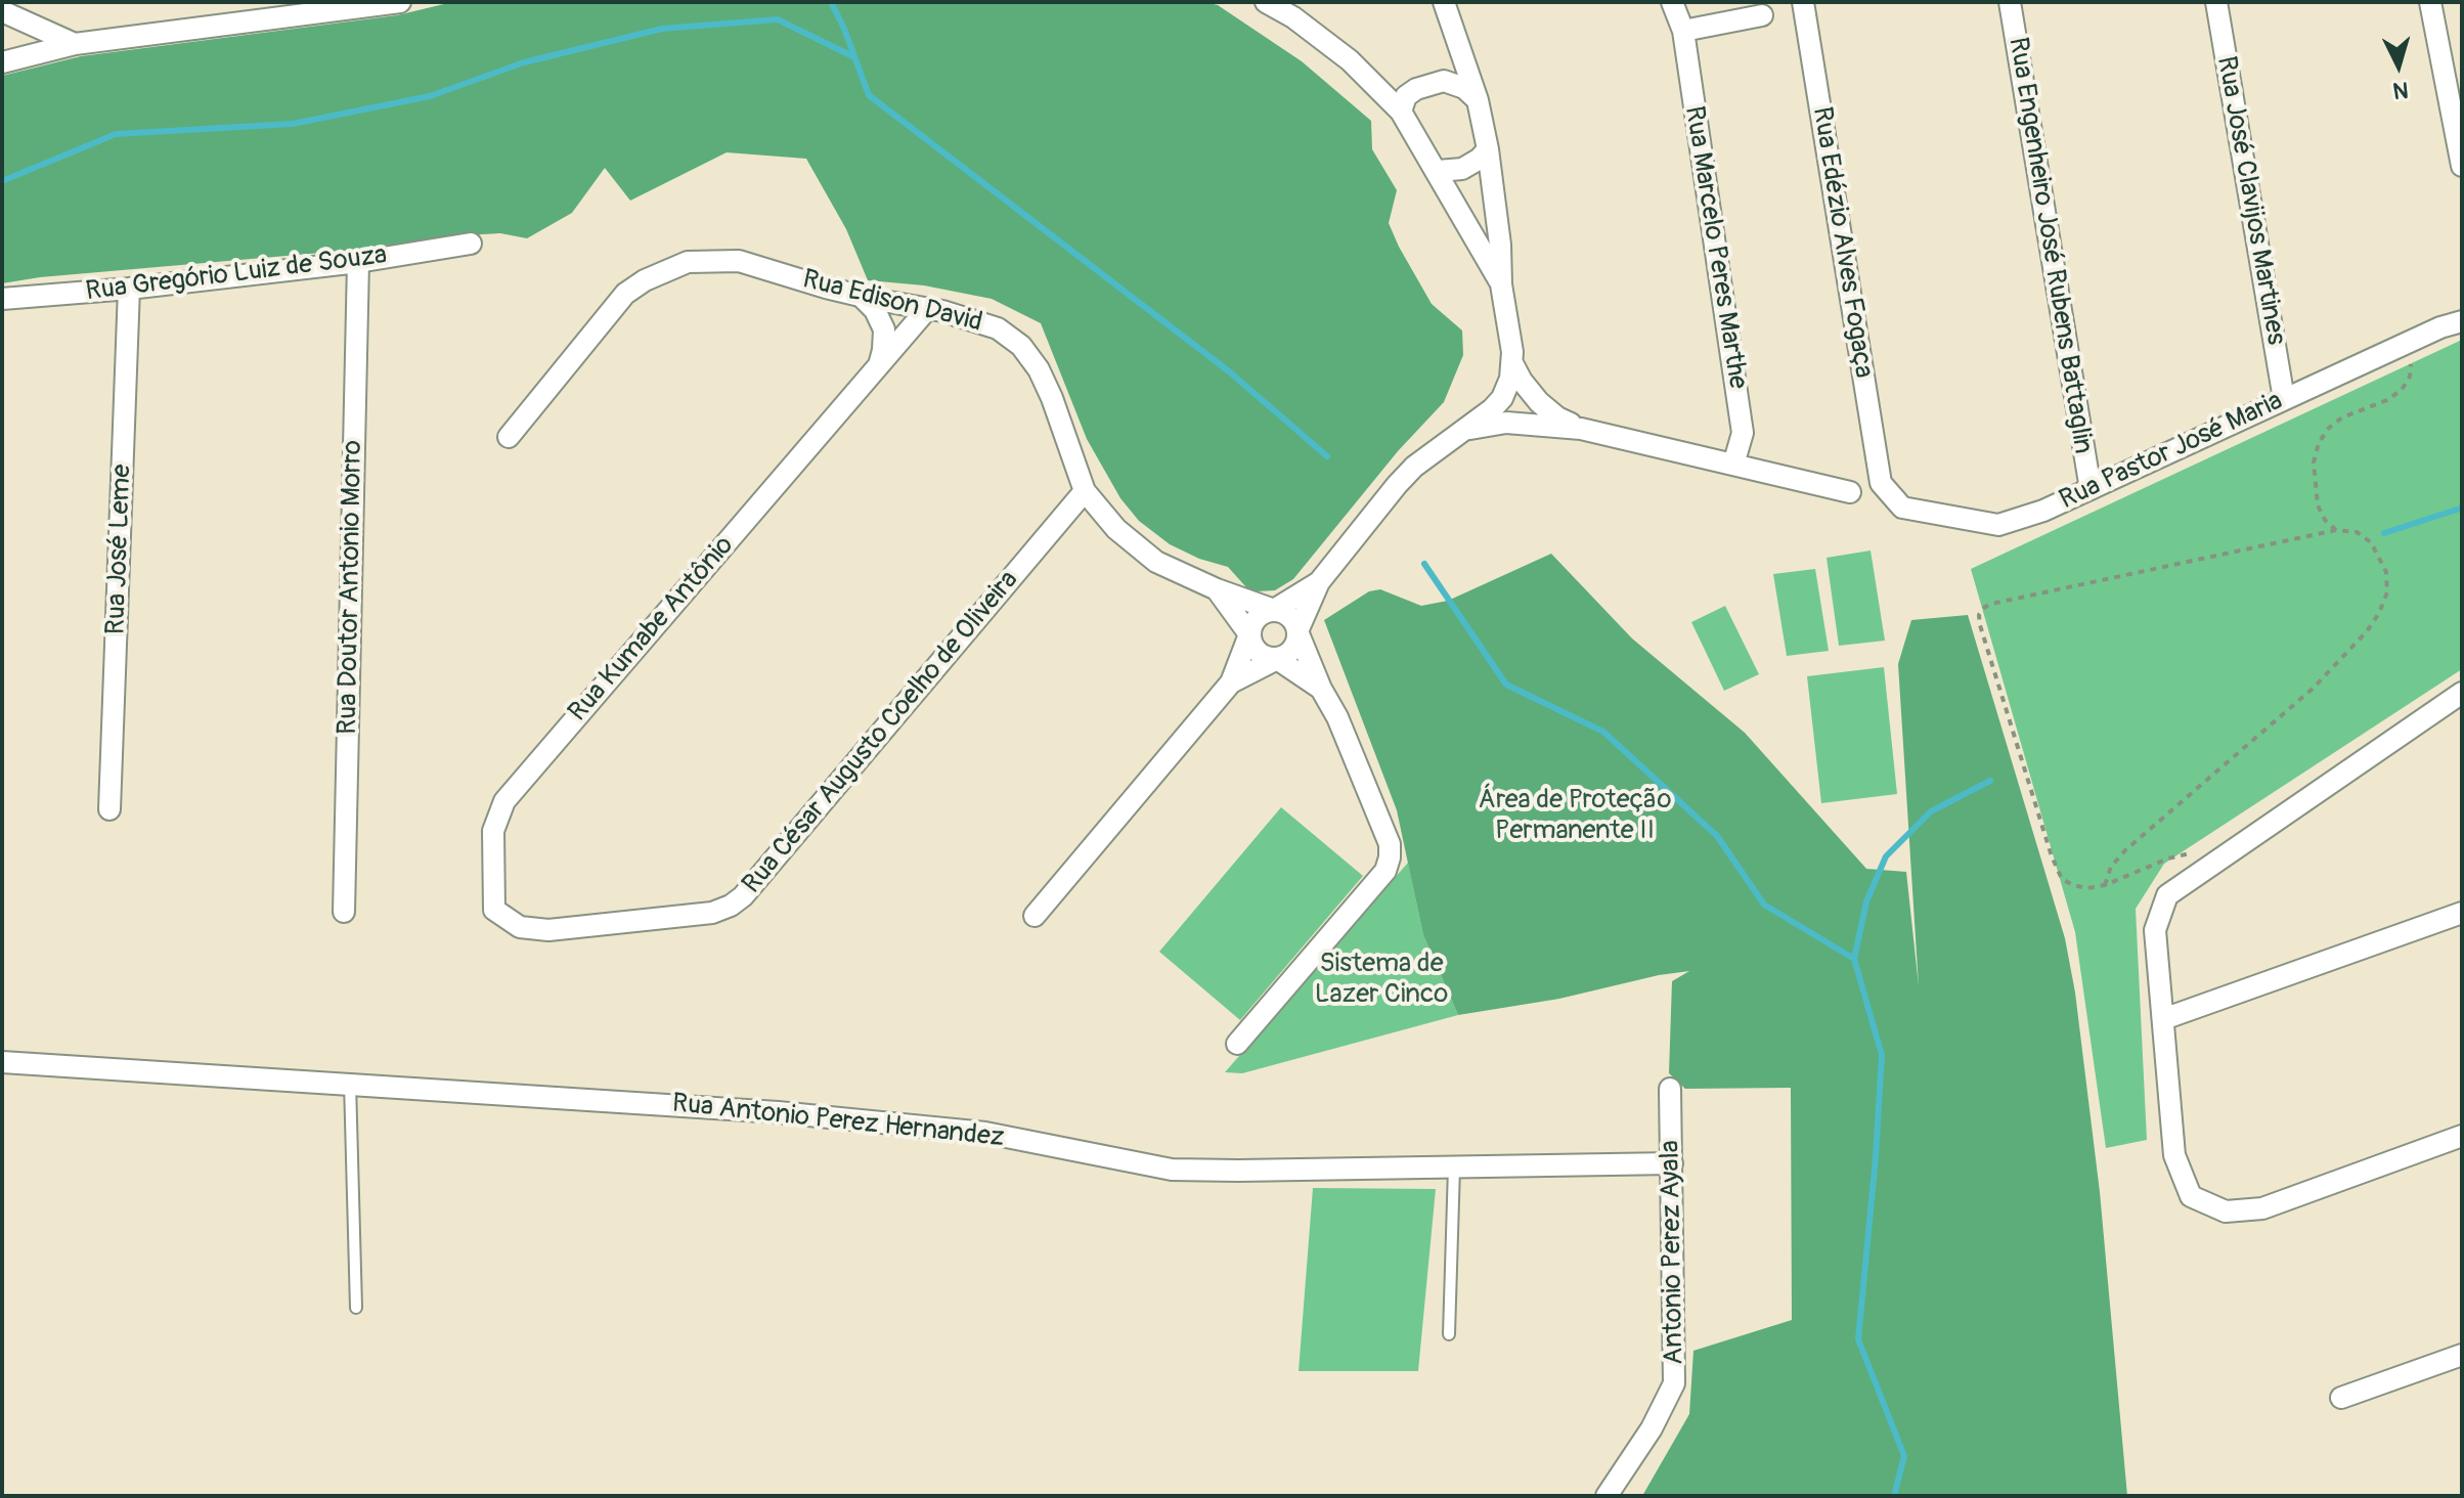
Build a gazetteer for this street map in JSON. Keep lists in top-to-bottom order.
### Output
{
  "streets": {
    "street": [
      "Rua José Clavijos Martines",
      "Rua Edézio Alves Fogaça",
      "Rua Engenheiro José Rubens Battaglin",
      "Rua Marcelo Peres Marthe",
      "Rua Gregório Luiz de Souza",
      "Rua Edison David",
      "Rua Pastor José Maria",
      "Rua José Leme",
      "Rua Doutor Antonio Morro",
      "Rua Kumabe Antônio",
      "Rua César Augusto Coelho de Oliveira",
      "Rua Antonio Perez Hernandez",
      "Antonio Perez Ayala"
    ]
  },
  "crossings": [
    ["Rua José Clavijos Martines", "Rua Pastor José Maria"],
    ["Rua Edézio Alves Fogaça", "Rua Pastor José Maria"],
    ["Rua Engenheiro José Rubens Battaglin", "Rua Pastor José Maria"],
    ["Rua Gregório Luiz de Souza", "Rua José Leme"],
    ["Rua Gregório Luiz de Souza", "Rua Doutor Antonio Morro"],
    ["Rua Edison David", "Rua Kumabe Antônio"],
    ["Rua Edison David", "Rua César Augusto Coelho de Oliveira"],
    ["Rua Kumabe Antônio", "Rua César Augusto Coelho de Oliveira"],
    ["Rua Antonio Perez Hernandez", "Antonio Perez Ayala"]
  ],
  "parks": ["Área de Proteção Permanente II", "Sistema de Lazer Cinco"],
  "north": "bottom"
}
